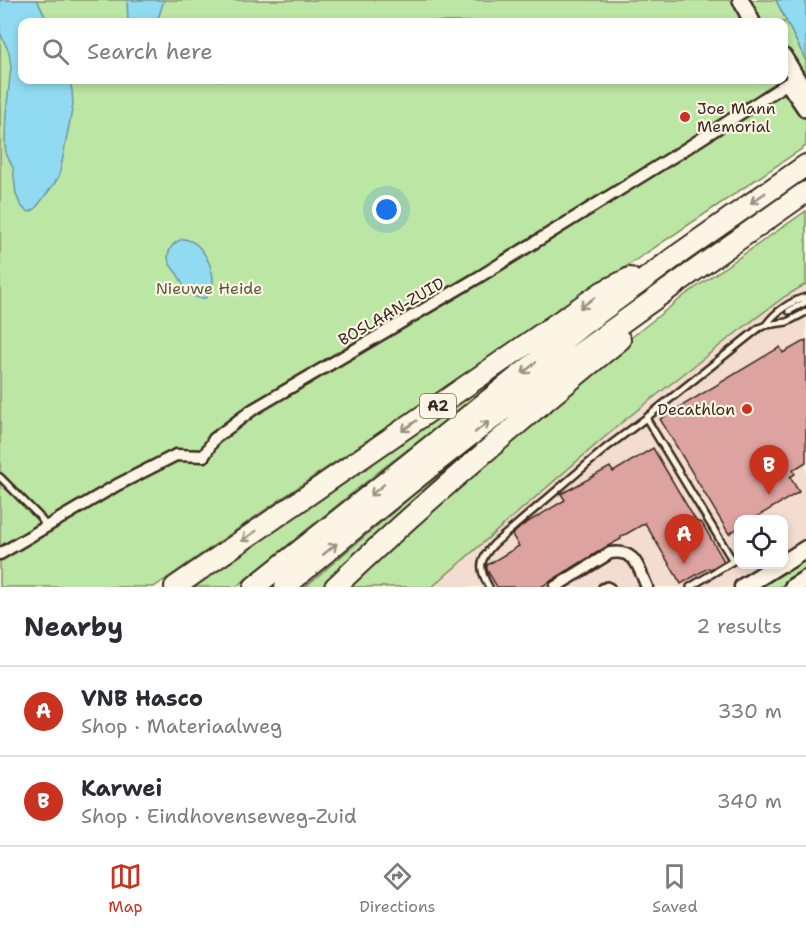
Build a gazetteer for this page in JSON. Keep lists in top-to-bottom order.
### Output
{
  "streets": {
    "highway": ["A2"],
    "street": ["BOSLAAN-ZUID"]
  },
  "parks": ["Nieuwe Heide"],
  "places": ["Joe Mann Memorial", "Decathlon"],
  "page": {
    "search": "Search here",
    "pins": ["B", "A"],
    "heading": ["Nearby", "2 results"],
    "list": [
      {
        "mark": "A",
        "name": "VNB Hasco",
        "note": "Shop · Materiaalweg",
        "value": "330 m"
      },
      {
        "mark": "B",
        "name": "Karwei",
        "note": "Shop · Eindhovenseweg-Zuid",
        "value": "340 m"
      }
    ],
    "nav": ["Map", "Directions", "Saved"]
  }
}
